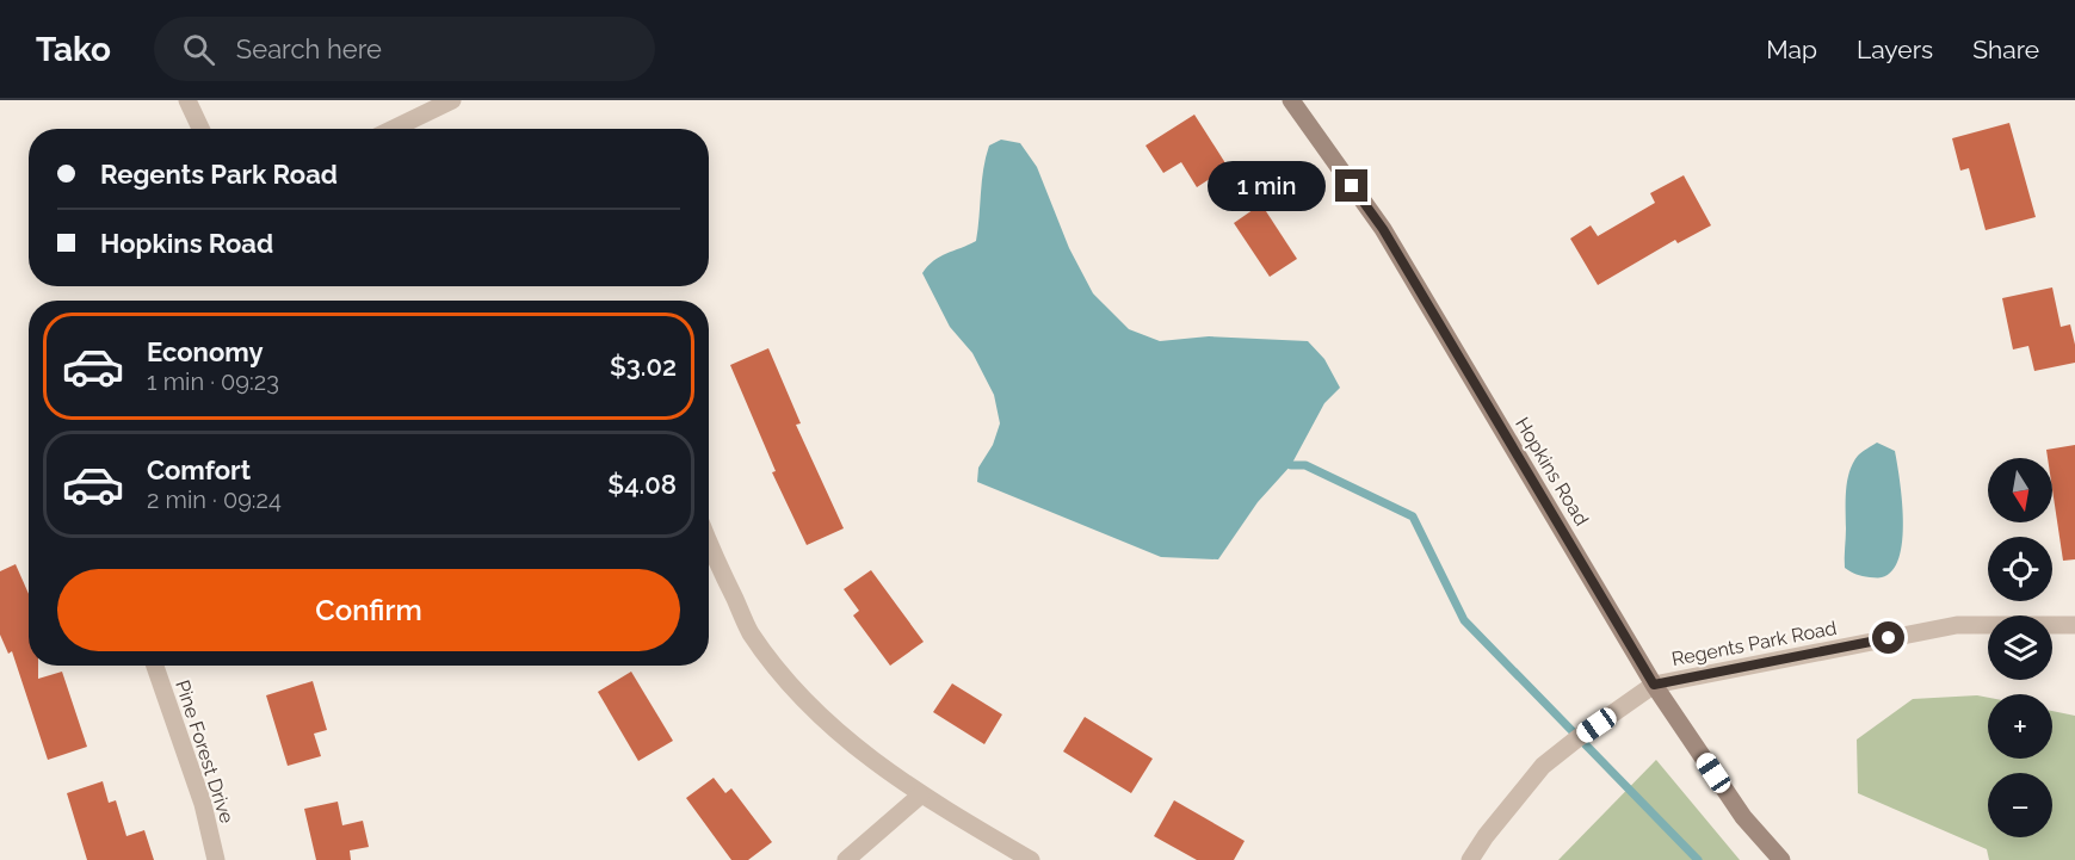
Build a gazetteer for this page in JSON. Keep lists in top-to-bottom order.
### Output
{
  "streets": {
    "main road": ["Hopkins Road"],
    "street": ["Regents Park Road", "Pine Forest Drive"]
  },
  "crossings": [
    ["Hopkins Road", "Regents Park Road"]
  ],
  "north": "bottom",
  "page": {
    "header": "Tako",
    "search": "Search here",
    "nav": ["Map", "Layers", "Share"],
    "banner": ["Regents Park Road", "Hopkins Road"],
    "bubble": "1 min",
    "list": [
      {
        "name": "Economy",
        "note": "1 min · 09:23",
        "value": "$3.02"
      },
      {
        "name": "Comfort",
        "note": "2 min · 09:24",
        "value": "$4.08"
      }
    ],
    "map_buttons": ["+", "−"],
    "buttons": "Confirm"
  }
}
